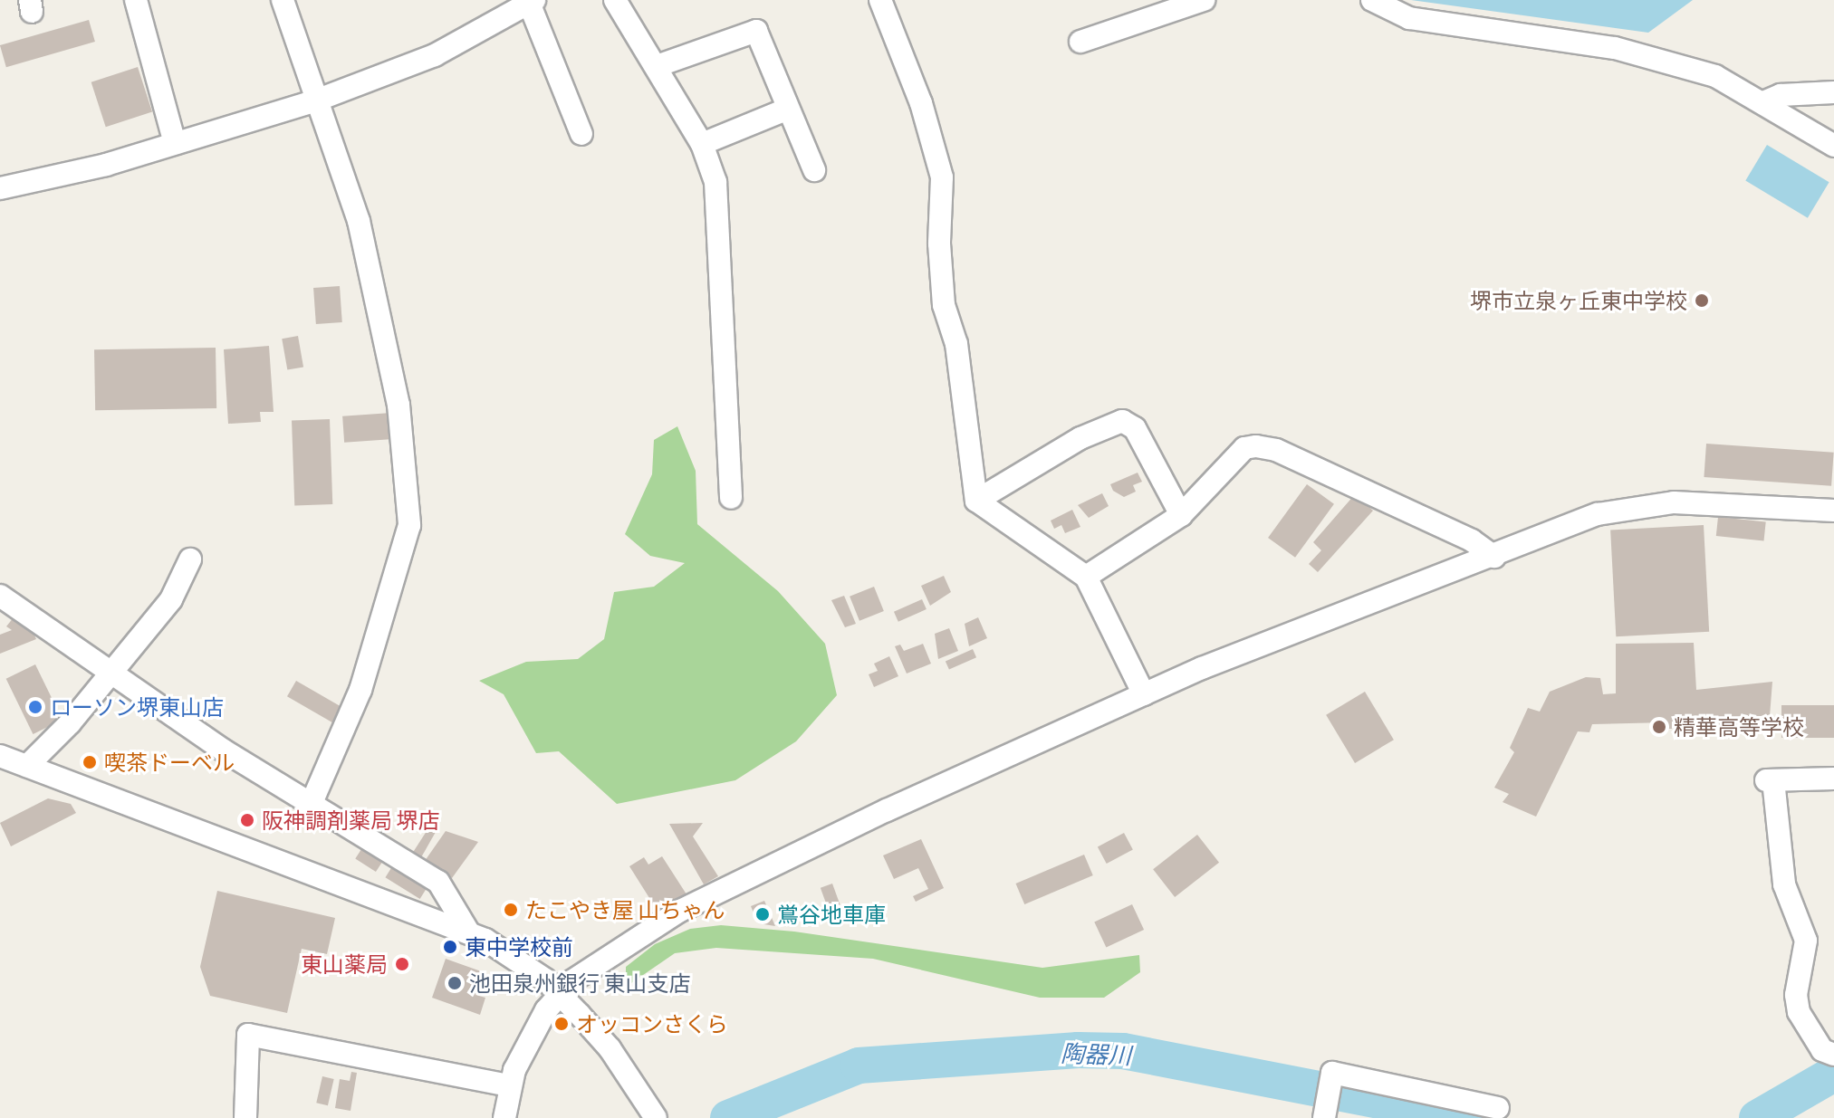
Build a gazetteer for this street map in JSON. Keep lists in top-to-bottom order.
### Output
{
  "water": ["陶器川"],
  "places": [
    "堺市立泉ヶ丘東中学校",
    "ローソン堺東山店",
    "精華高等学校",
    "喫茶ドーベル",
    "阪神調剤薬局 堺店",
    "たこやき屋 山ちゃん",
    "鴬谷地車庫",
    "東中学校前",
    "東山薬局",
    "池田泉州銀行 東山支店",
    "オッコンさくら"
  ]
}
